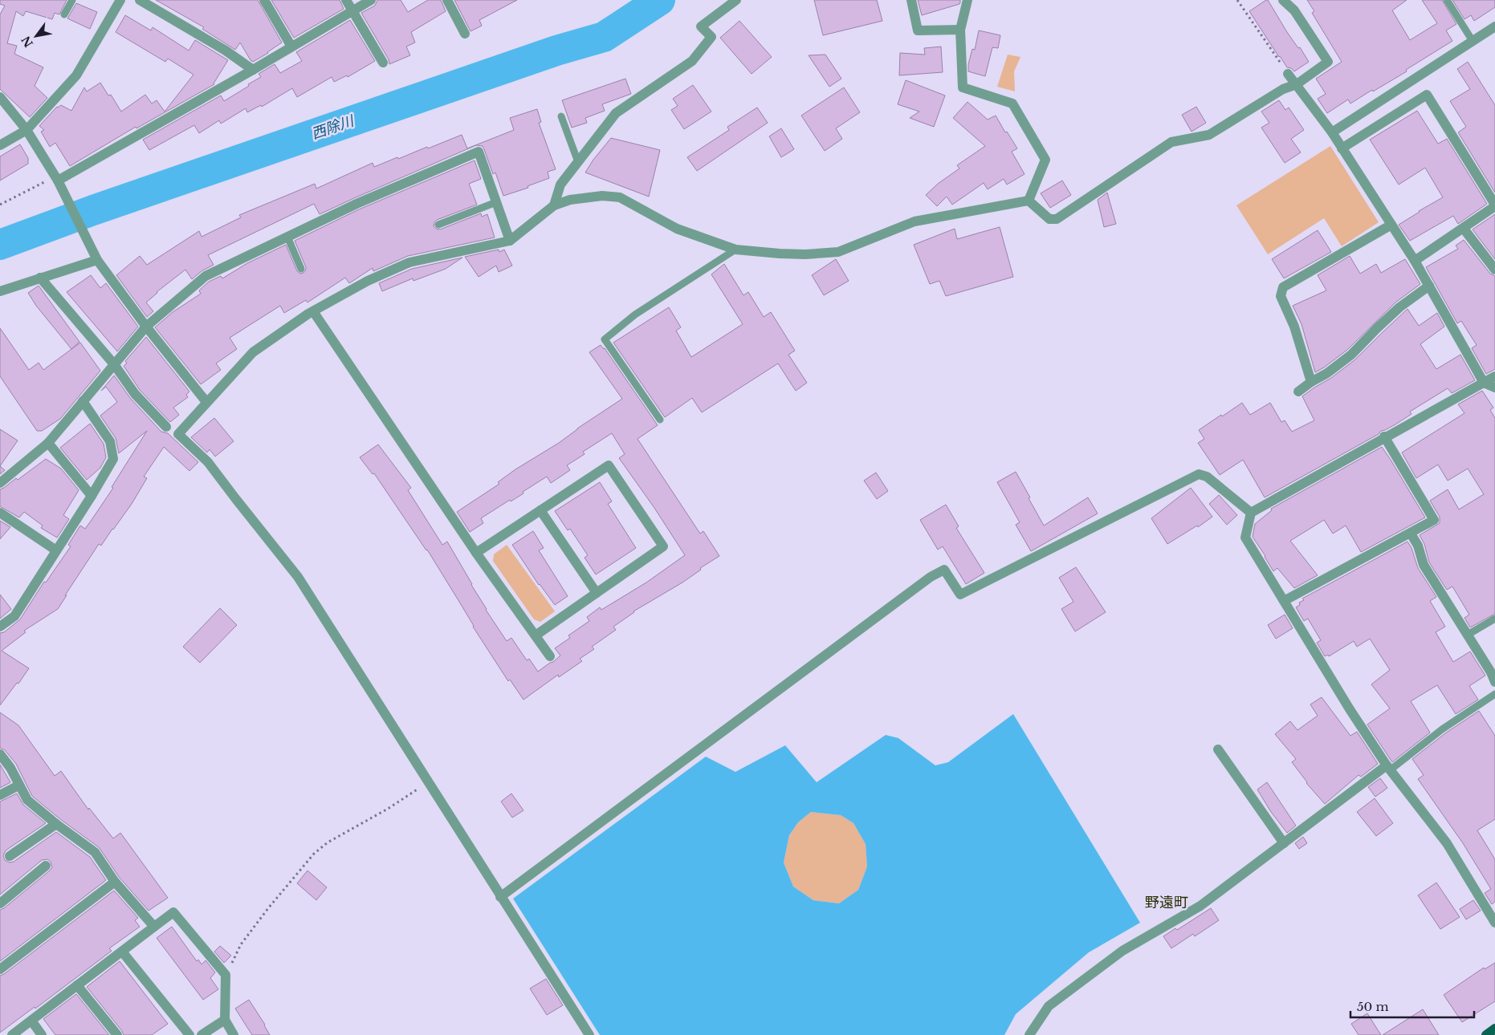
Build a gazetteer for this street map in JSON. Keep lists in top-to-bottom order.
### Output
{
  "districts": ["野遠町"],
  "water": ["西除川"],
  "scale_bar": "50 m",
  "north": "bottom left"
}
